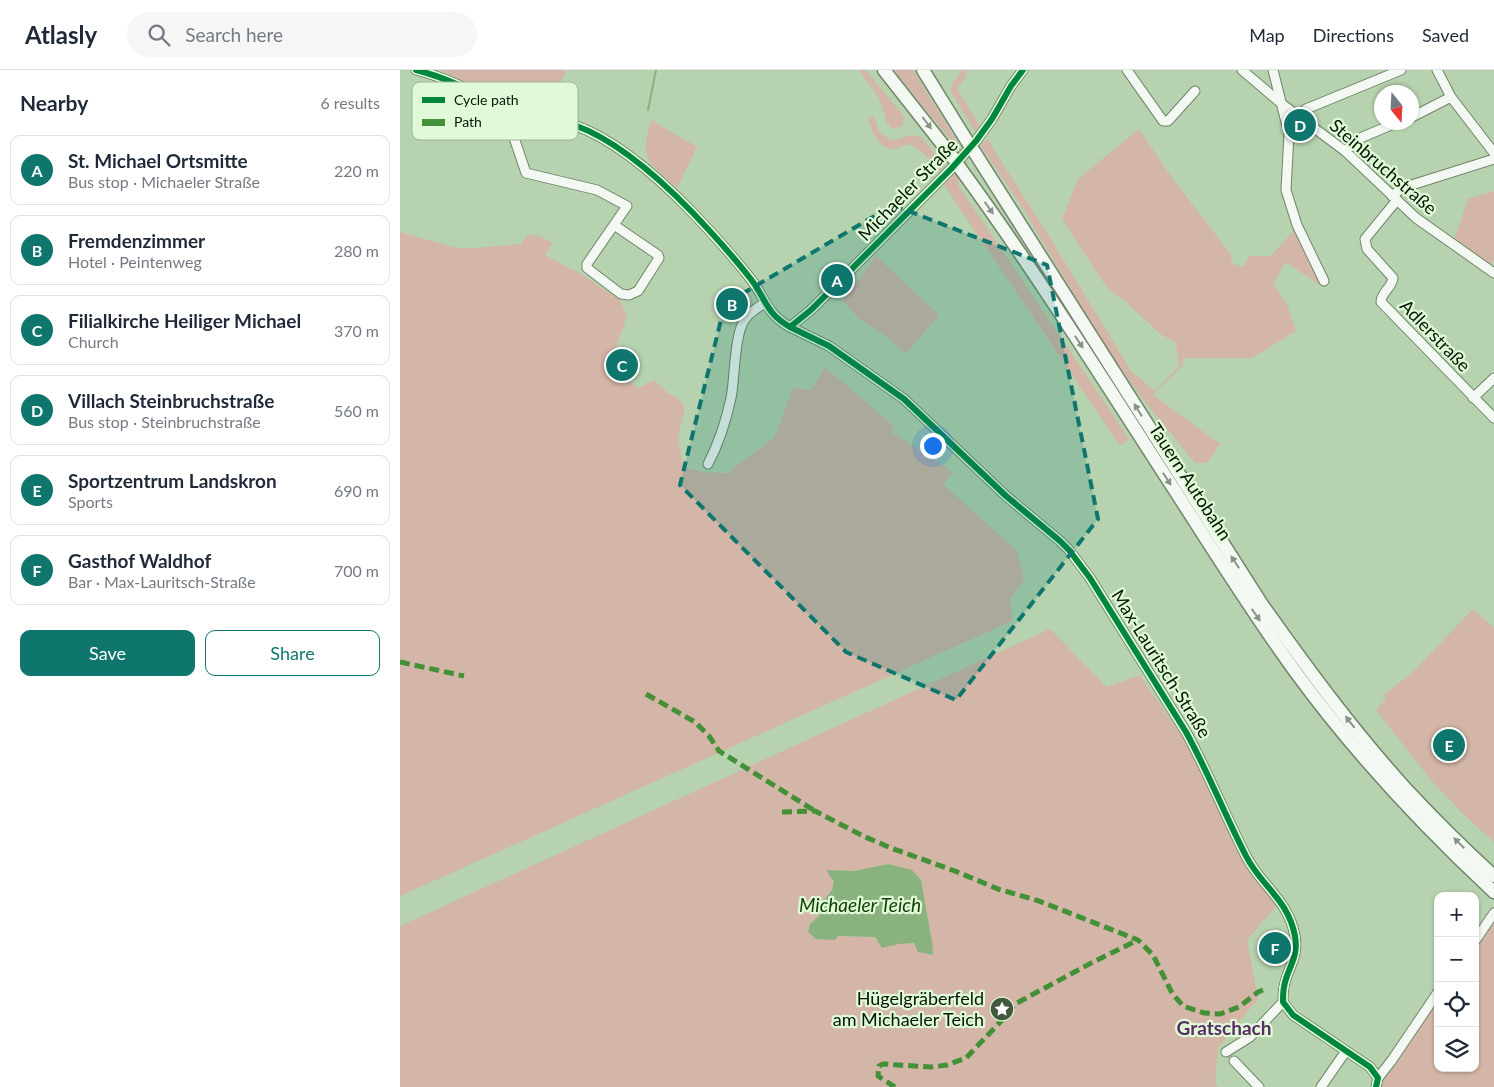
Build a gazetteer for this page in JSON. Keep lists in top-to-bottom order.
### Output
{
  "streets": {
    "highway": ["Tauern Autobahn"],
    "street": [
      "Steinbruchstraße",
      "Michaeler Straße",
      "Adlerstraße",
      "Max-Lauritsch-Straße"
    ]
  },
  "crossings": [
    ["Steinbruchstraße", "Adlerstraße"],
    ["Michaeler Straße", "Max-Lauritsch-Straße"]
  ],
  "districts": ["Gratschach"],
  "water": ["Michaeler Teich"],
  "places": {
    "place": ["Hügelgräberfeld am Michaeler Teich"]
  },
  "legend": ["Cycle path", "Path"],
  "north": "bottom",
  "page": {
    "header": "Atlasly",
    "search": "Search here",
    "nav": ["Map", "Directions", "Saved"],
    "heading": ["Nearby", "6 results"],
    "pins": [
      "D",
      "A",
      "B",
      "C",
      "E",
      "F"
    ],
    "list": [
      {
        "mark": "A",
        "name": "St. Michael Ortsmitte",
        "note": "Bus stop · Michaeler Straße",
        "value": "220 m"
      },
      {
        "mark": "B",
        "name": "Fremdenzimmer",
        "note": "Hotel · Peintenweg",
        "value": "280 m"
      },
      {
        "mark": "C",
        "name": "Filialkirche Heiliger Michael",
        "note": "Church",
        "value": "370 m"
      },
      {
        "mark": "D",
        "name": "Villach Steinbruchstraße",
        "note": "Bus stop · Steinbruchstraße",
        "value": "560 m"
      },
      {
        "mark": "E",
        "name": "Sportzentrum Landskron",
        "note": "Sports",
        "value": "690 m"
      },
      {
        "mark": "F",
        "name": "Gasthof Waldhof",
        "note": "Bar · Max-Lauritsch-Straße",
        "value": "700 m"
      }
    ],
    "buttons": ["Save", "Share"],
    "map_buttons": ["+", "−"]
  }
}
